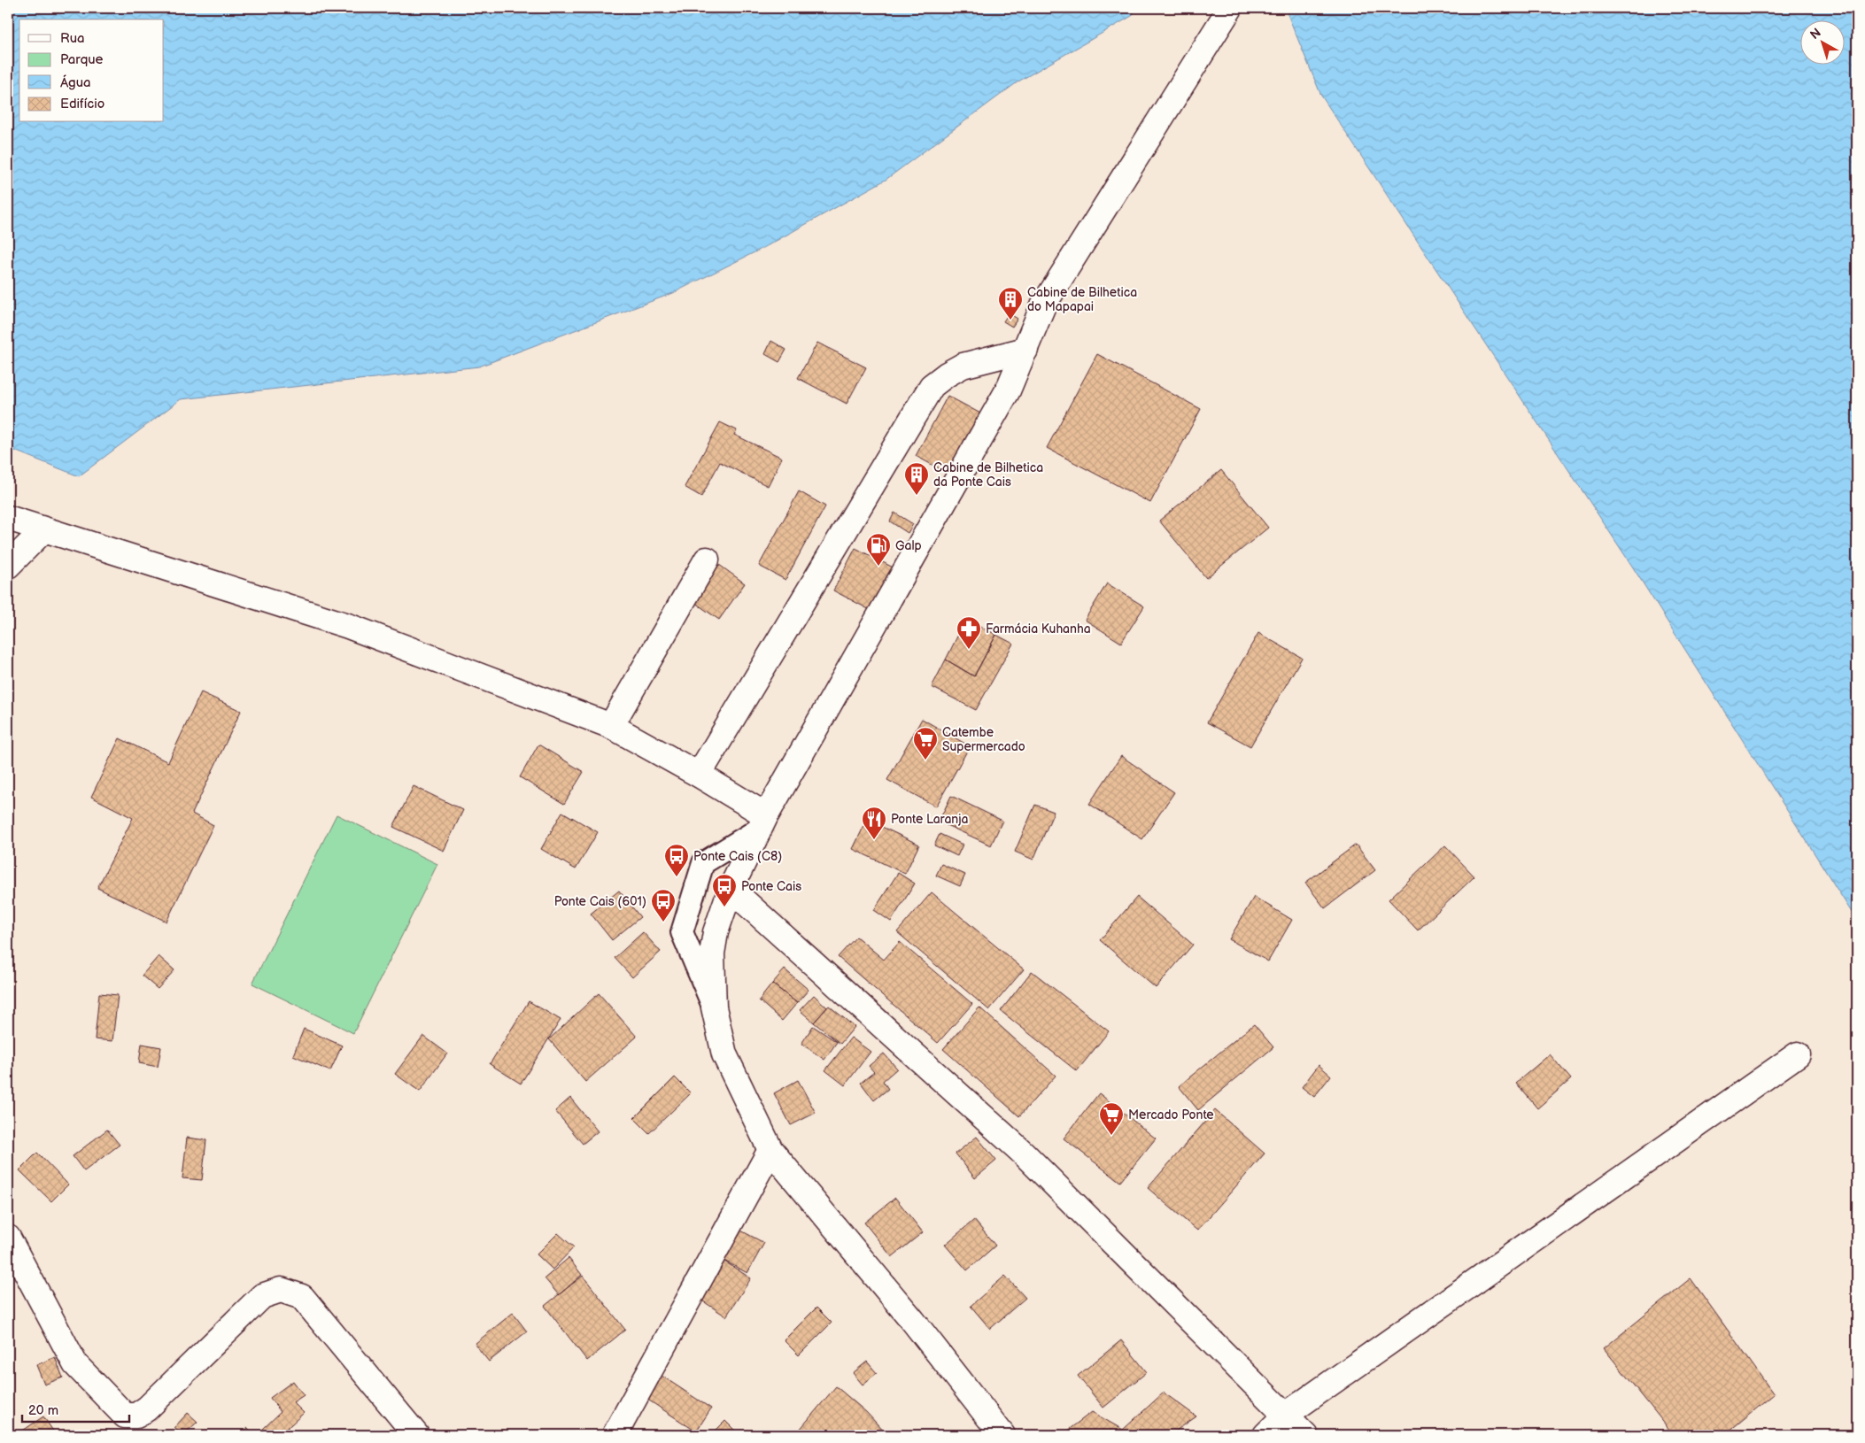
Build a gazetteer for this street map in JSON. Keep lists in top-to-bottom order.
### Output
{
  "places": {
    "building": ["Cabine de Bilhetica do Mapapai", "Cabine de Bilhetica da Ponte Cais"],
    "fuel station": ["Galp"],
    "pharmacy": ["Farmácia Kuhanha"],
    "supermarket": ["Catembe Supermercado", "Mercado Ponte"],
    "restaurant": ["Ponte Laranja"],
    "bus stop": ["Ponte Cais (C8)", "Ponte Cais", "Ponte Cais (601)"]
  },
  "legend": [
    "Rua",
    "Parque",
    "Água",
    "Edifício"
  ],
  "scale_bar": "20 m",
  "north": "top left"
}
